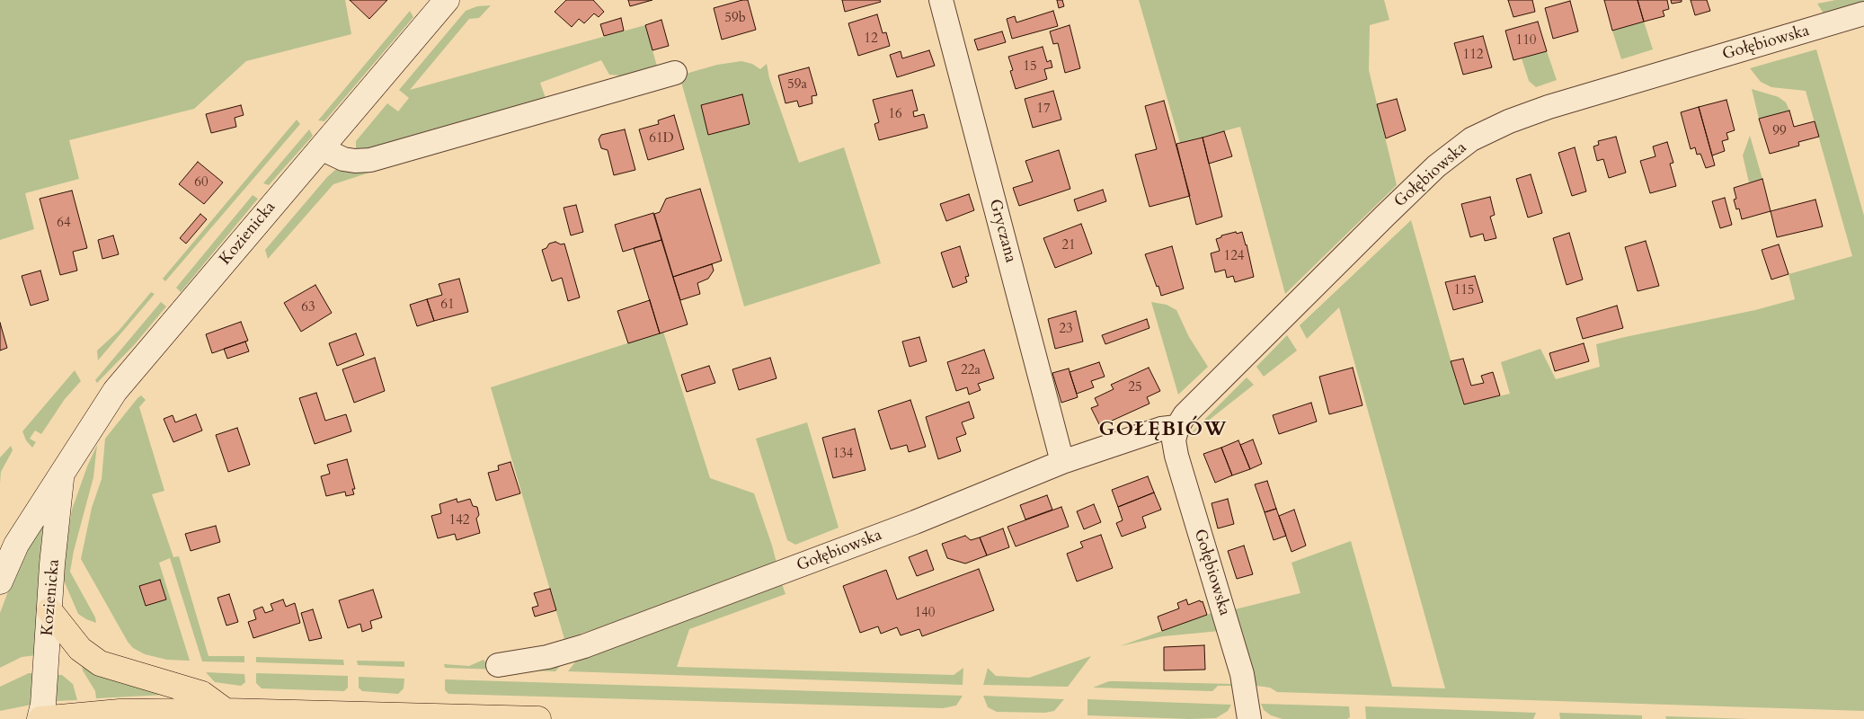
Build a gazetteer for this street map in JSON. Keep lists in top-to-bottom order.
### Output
{
  "streets": {
    "main road": ["Kozienicka"],
    "street": ["Gołębiowska", "Gryczana"]
  },
  "crossings": [
    ["Gołębiowska", "Gryczana"]
  ],
  "districts": ["GOŁĘBIÓW"],
  "house_numbers": [
    "59b",
    "12",
    "110",
    "112",
    "15",
    "59a",
    "17",
    "16",
    "99",
    "61D",
    "60",
    "64",
    "21",
    "124",
    "115",
    "61",
    "63",
    "23",
    "22a",
    "25",
    "134",
    "142",
    "140"
  ]
}
